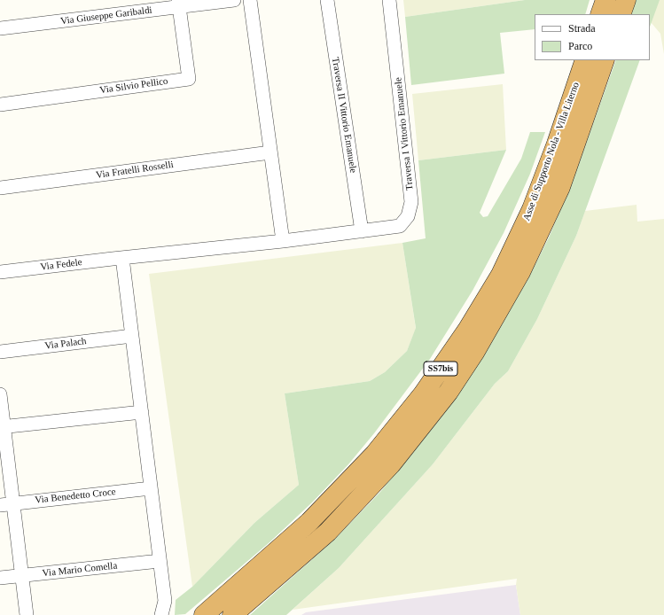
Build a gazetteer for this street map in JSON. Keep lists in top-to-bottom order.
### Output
{
  "streets": {
    "highway": ["Asse di Supporto Nola - Villa Literno", "SS7bis"],
    "street": [
      "Via Giuseppe Garibaldi",
      "Via Silvio Pellico",
      "Traversa II Vittorio Emanuele",
      "Traversa I Vittorio Emanuele",
      "Via Fratelli Rosselli",
      "Via Fedele",
      "Via Palach",
      "Via Benedetto Croce",
      "Via Mario Comella"
    ]
  },
  "crossings": [
    ["Via Giuseppe Garibaldi", "Via Silvio Pellico"],
    ["Traversa II Vittorio Emanuele", "Traversa I Vittorio Emanuele"],
    ["Traversa I Vittorio Emanuele", "Via Fedele"]
  ],
  "legend": ["Strada", "Parco"]
}
